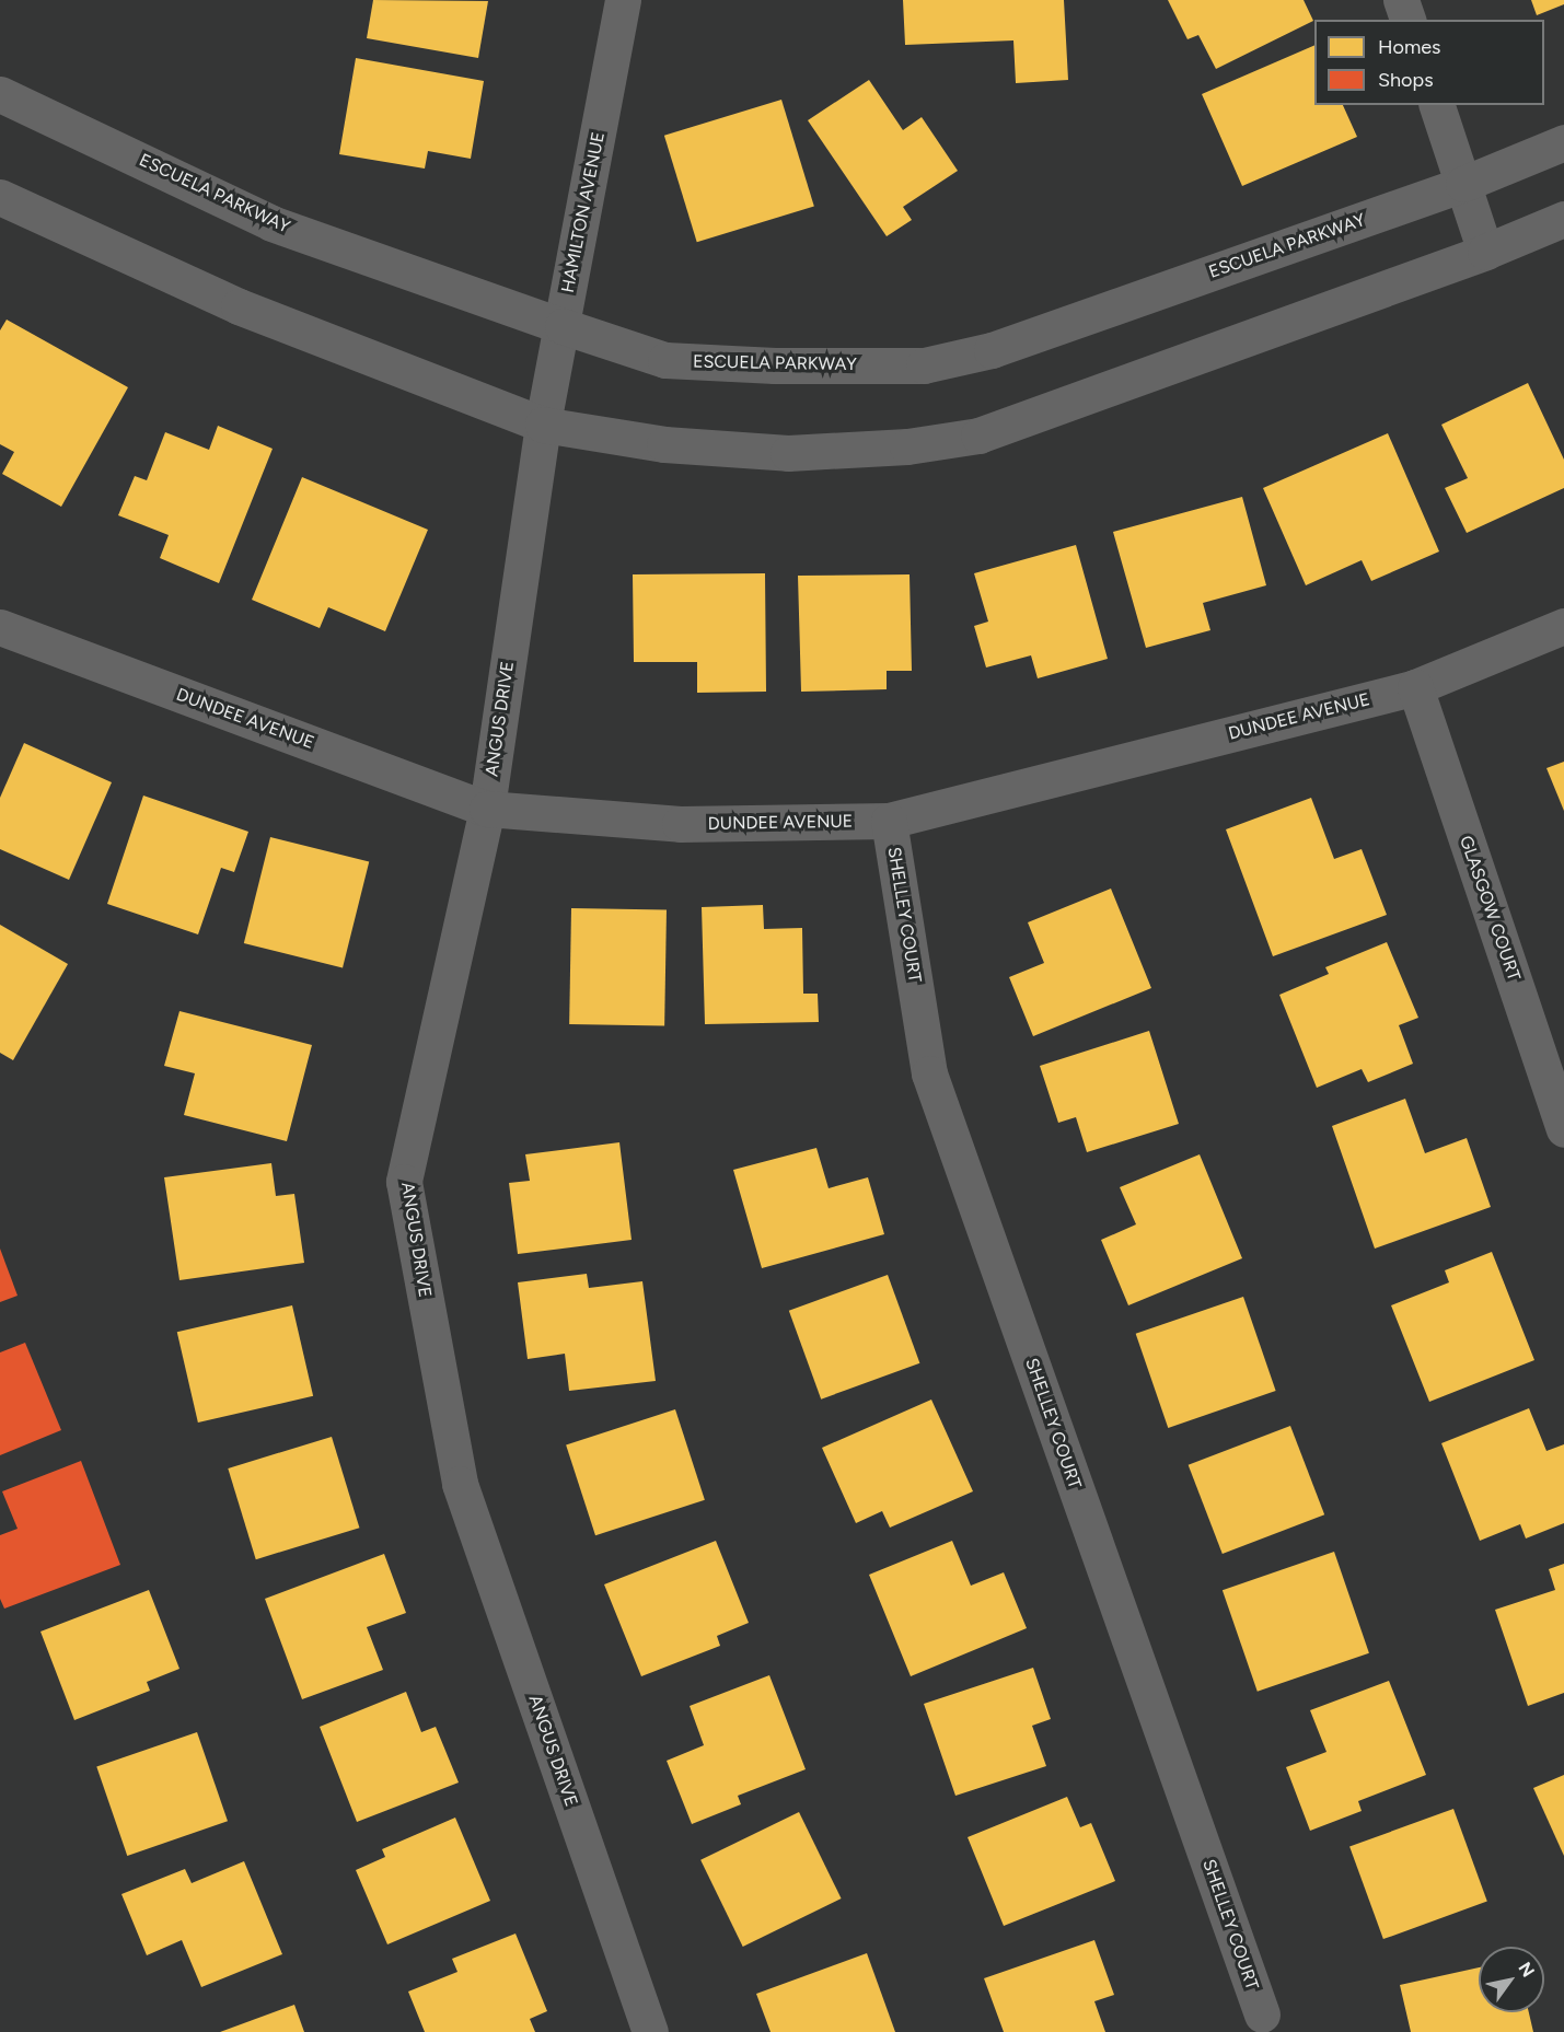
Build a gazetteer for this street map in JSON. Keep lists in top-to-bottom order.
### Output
{
  "streets": {
    "street": [
      "ESCUELA PARKWAY",
      "HAMILTON AVENUE",
      "DUNDEE AVENUE",
      "ANGUS DRIVE",
      "GLASGOW COURT",
      "SHELLEY COURT"
    ]
  },
  "crossings": [
    ["ESCUELA PARKWAY", "HAMILTON AVENUE"],
    ["HAMILTON AVENUE", "ANGUS DRIVE"],
    ["DUNDEE AVENUE", "ANGUS DRIVE"],
    ["DUNDEE AVENUE", "GLASGOW COURT"],
    ["DUNDEE AVENUE", "SHELLEY COURT"]
  ],
  "legend": ["Homes", "Shops"],
  "north": "top right"
}
